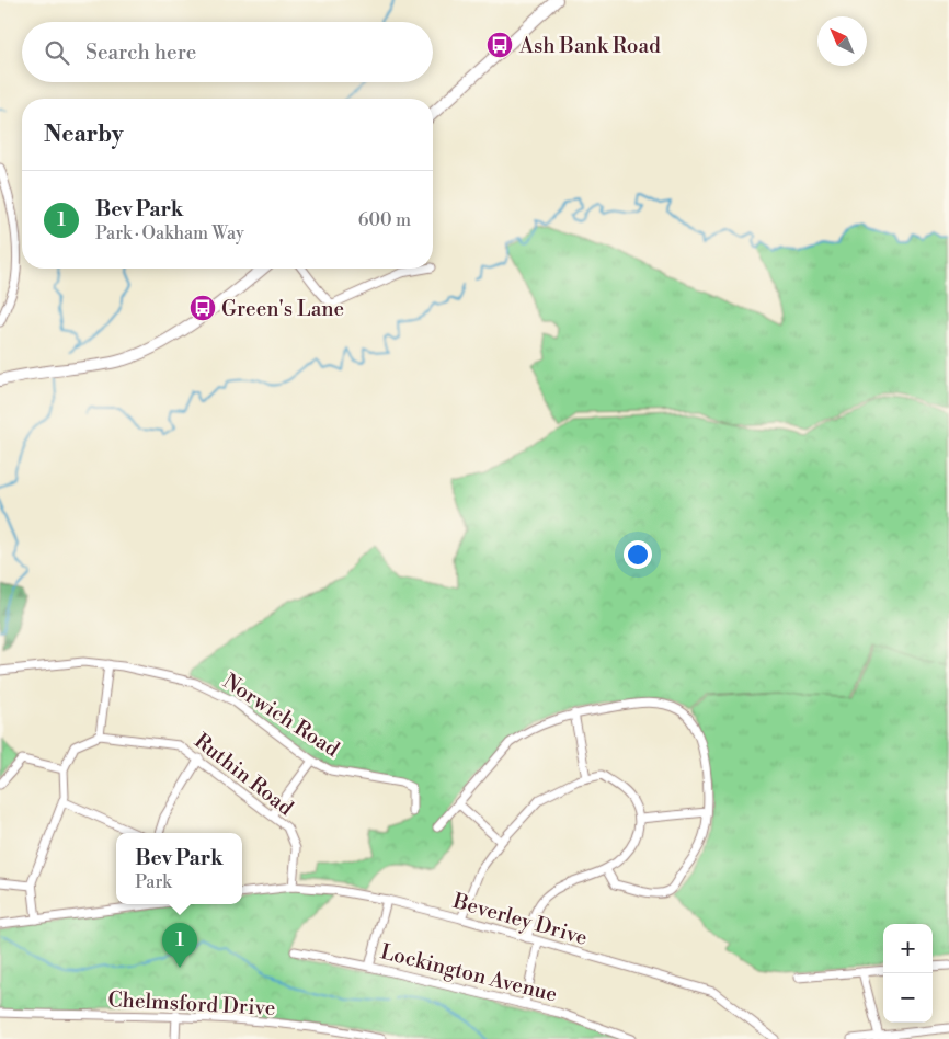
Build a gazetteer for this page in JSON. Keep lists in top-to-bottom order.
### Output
{
  "streets": {
    "street": [
      "Norwich Road",
      "Ruthin Road",
      "Beverley Drive",
      "Lockington Avenue",
      "Chelmsford Drive"
    ]
  },
  "crossings": [
    ["Ruthin Road", "Beverley Drive"]
  ],
  "places": {
    "bus stop": ["Ash Bank Road", "Green's Lane"]
  },
  "north": "top left",
  "page": {
    "search": "Search here",
    "heading": "Nearby",
    "list": [
      {
        "mark": "1",
        "name": "Bev Park",
        "note": "Park · Oakham Way",
        "value": "600 m"
      }
    ],
    "popup": ["Bev Park", "Park"],
    "pins": "1",
    "map_buttons": ["+", "−"]
  }
}
